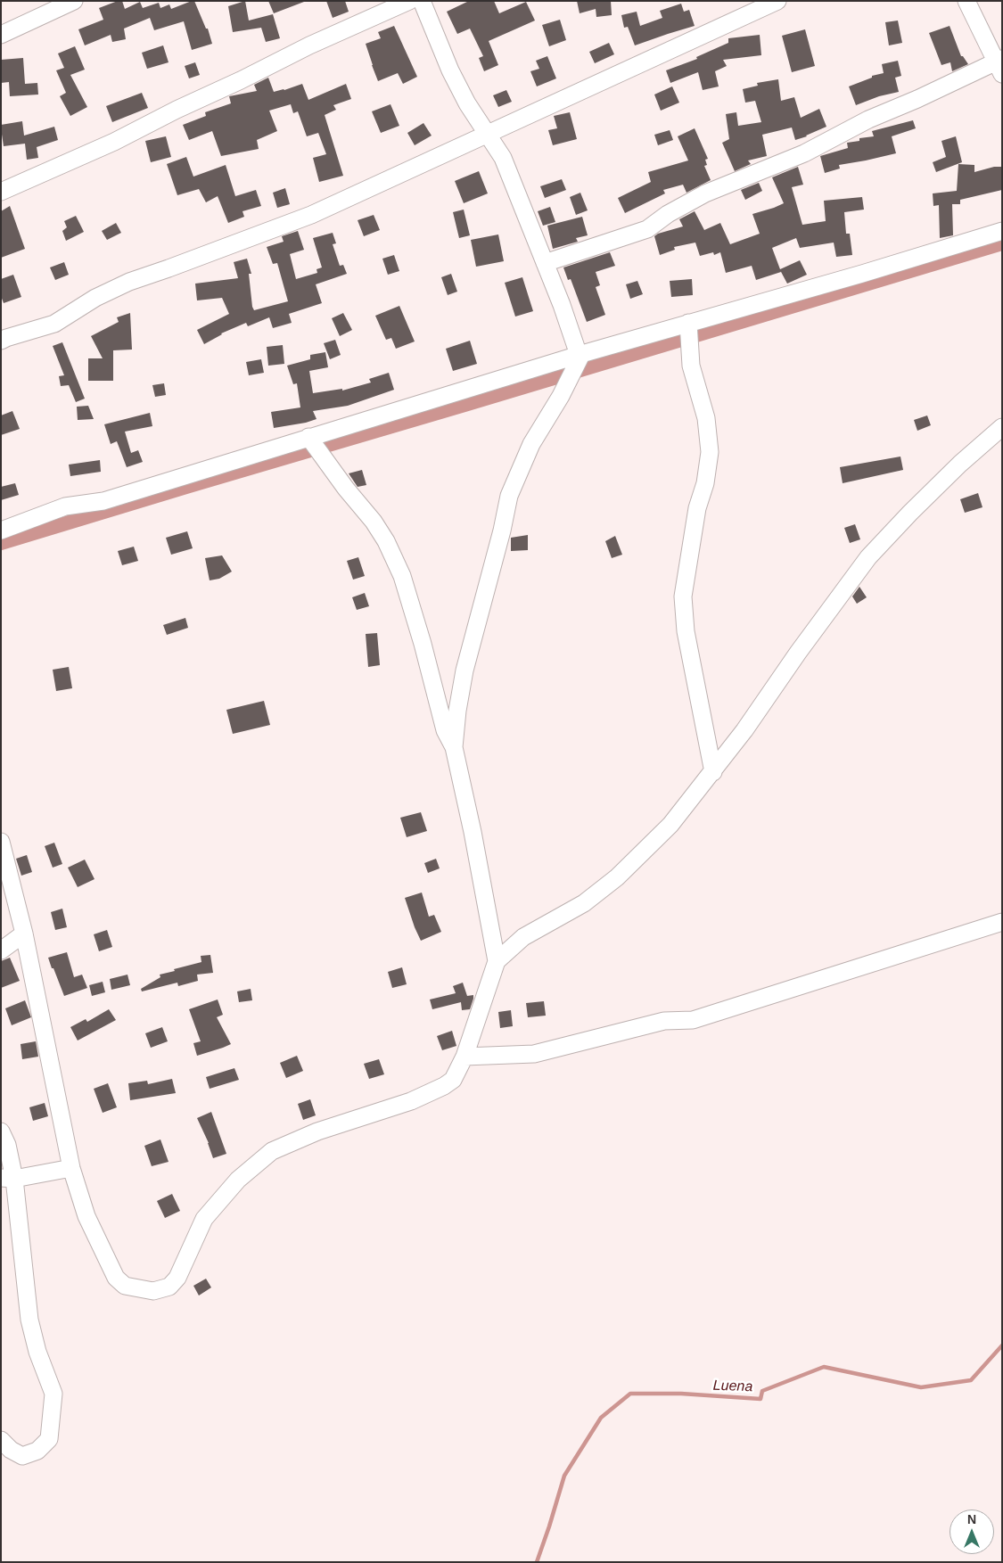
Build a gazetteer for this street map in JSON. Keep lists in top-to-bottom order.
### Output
{
  "water": ["Luena"],
  "north": "top"
}
